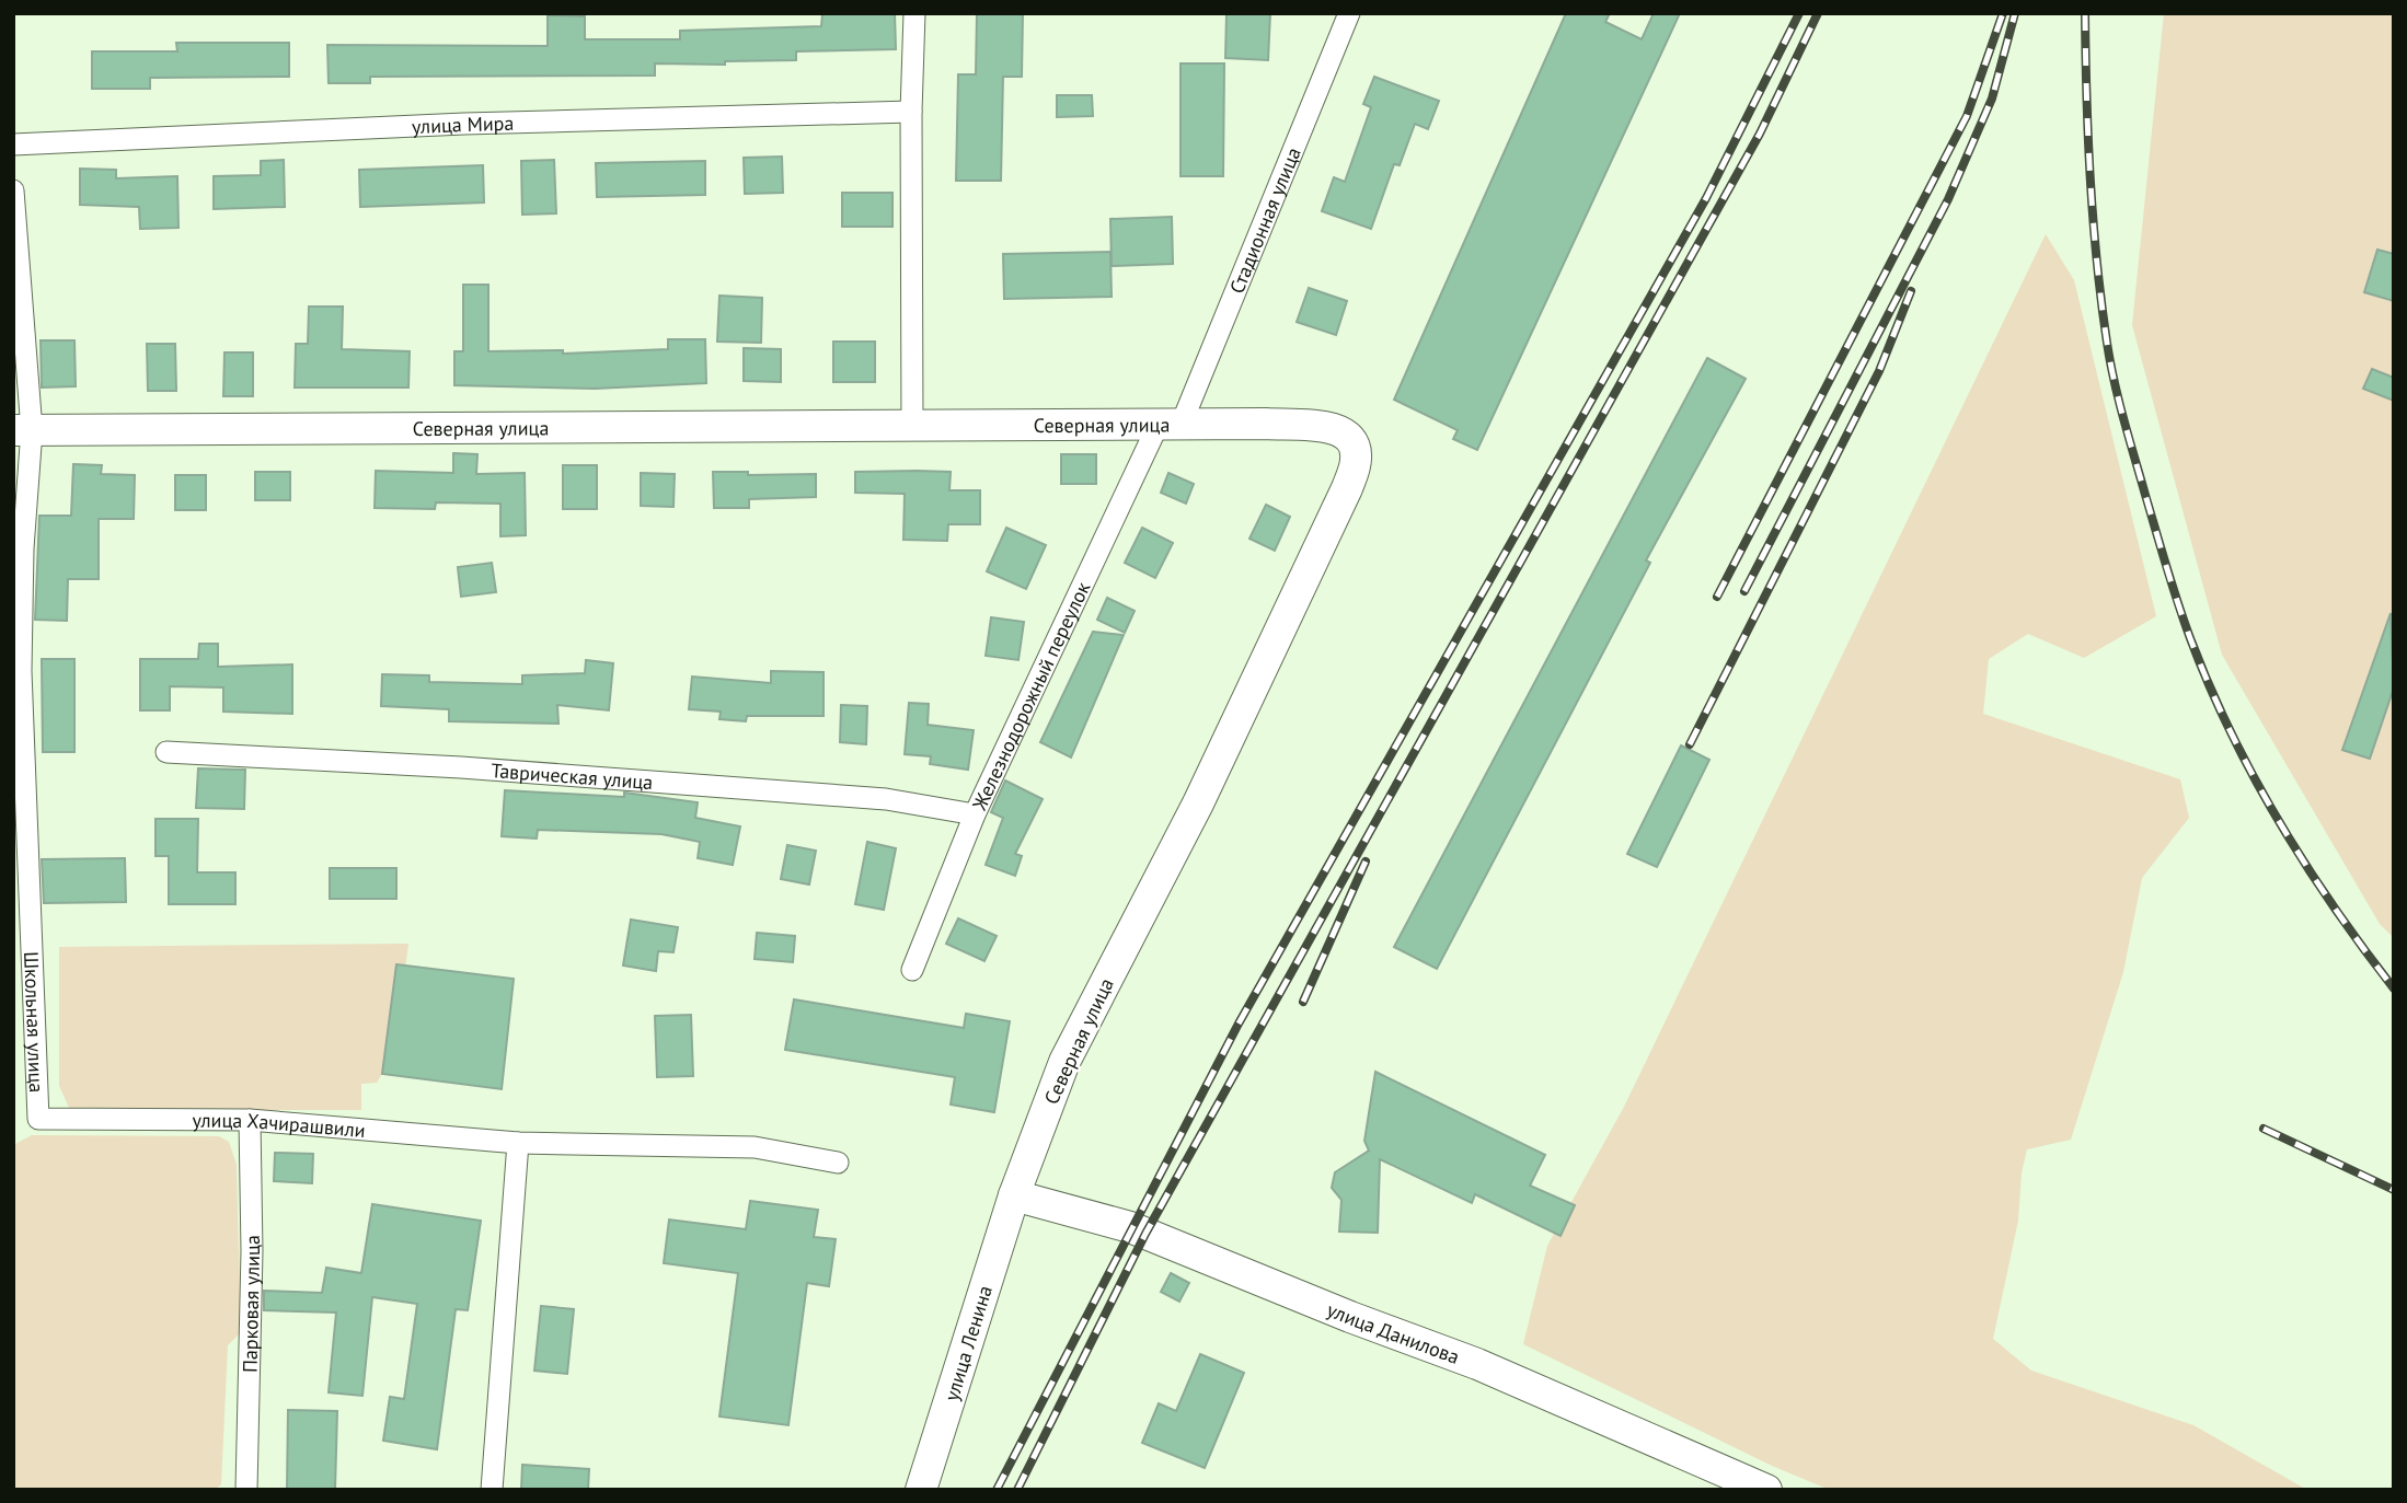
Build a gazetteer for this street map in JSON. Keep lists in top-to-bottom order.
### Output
{
  "streets": {
    "street": [
      "улица Мира",
      "Стадионная улица",
      "Северная улица",
      "Железнодорожный переулок",
      "Таврическая улица",
      "Школьная улица",
      "улица Хачирашвили",
      "Парковая улица",
      "улица Данилова",
      "улица Ленина"
    ]
  },
  "crossings": [
    ["Стадионная улица", "Северная улица"],
    ["Стадионная улица", "Железнодорожный переулок"],
    ["Северная улица", "Железнодорожный переулок"],
    ["Северная улица", "Школьная улица"],
    ["Северная улица", "улица Данилова"],
    ["Северная улица", "улица Ленина"],
    ["Железнодорожный переулок", "Таврическая улица"],
    ["Школьная улица", "улица Хачирашвили"],
    ["улица Хачирашвили", "Парковая улица"],
    ["улица Данилова", "улица Ленина"]
  ]
}
